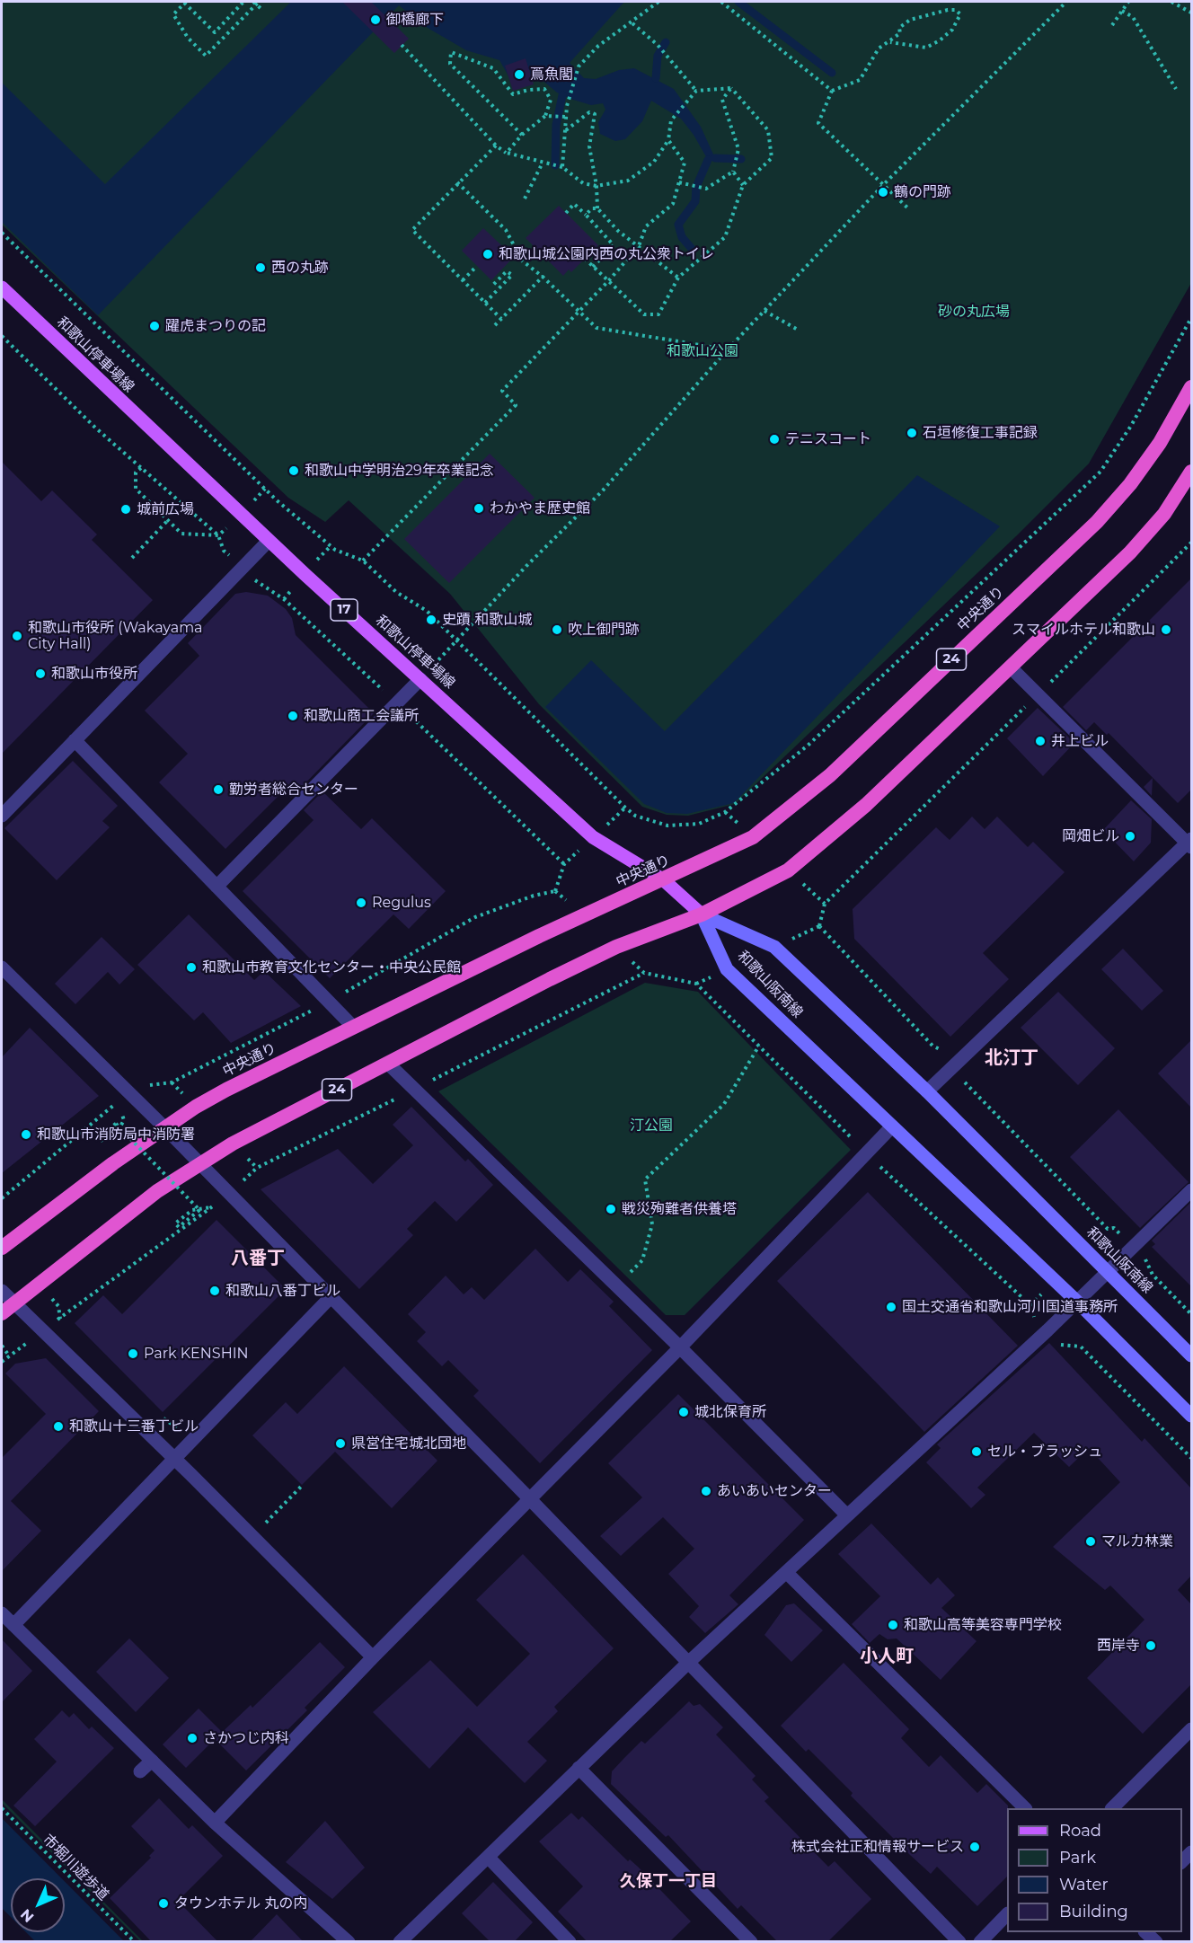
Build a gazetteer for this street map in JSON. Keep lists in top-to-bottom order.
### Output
{
  "streets": {
    "highway": ["中央通り", "24"],
    "main road": ["和歌山停車場線", "17", "和歌山阪南線"],
    "path": ["市堀川遊歩道"]
  },
  "crossings": [
    ["和歌山停車場線", "中央通り"],
    ["和歌山停車場線", "24"],
    ["和歌山停車場線", "和歌山阪南線"],
    ["24", "和歌山阪南線"]
  ],
  "districts": [
    "北汀丁",
    "八番丁",
    "小人町",
    "久保丁一丁目"
  ],
  "parks": ["砂の丸広場", "和歌山公園", "汀公園"],
  "places": [
    "御橋廊下",
    "蔦魚閣",
    "鶴の門跡",
    "和歌山城公園内西の丸公衆トイレ",
    "西の丸跡",
    "躍虎まつりの記",
    "石垣修復工事記録",
    "テニスコート",
    "和歌山中学明治29年卒業記念",
    "わかやま歴史館",
    "城前広場",
    "史蹟 和歌山城",
    "吹上御門跡",
    "スマイルホテル和歌山",
    "和歌山市役所 (Wakayama City Hall)",
    "和歌山市役所",
    "和歌山商工会議所",
    "井上ビル",
    "勤労者総合センター",
    "岡畑ビル",
    "Regulus",
    "和歌山市教育文化センター・中央公民館",
    "和歌山市消防局中消防署",
    "戦災殉難者供養塔",
    "和歌山八番丁ビル",
    "国土交通省和歌山河川国道事務所",
    "Park KENSHIN",
    "城北保育所",
    "和歌山十三番丁ビル",
    "県営住宅城北団地",
    "セル・ブラッシュ",
    "あいあいセンター",
    "マルカ林業",
    "和歌山高等美容専門学校",
    "西岸寺",
    "さかつじ内科",
    "株式会社正和情報サービス",
    "タウンホテル 丸の内"
  ],
  "legend": [
    "Road",
    "Park",
    "Water",
    "Building"
  ],
  "north": "bottom left"
}
